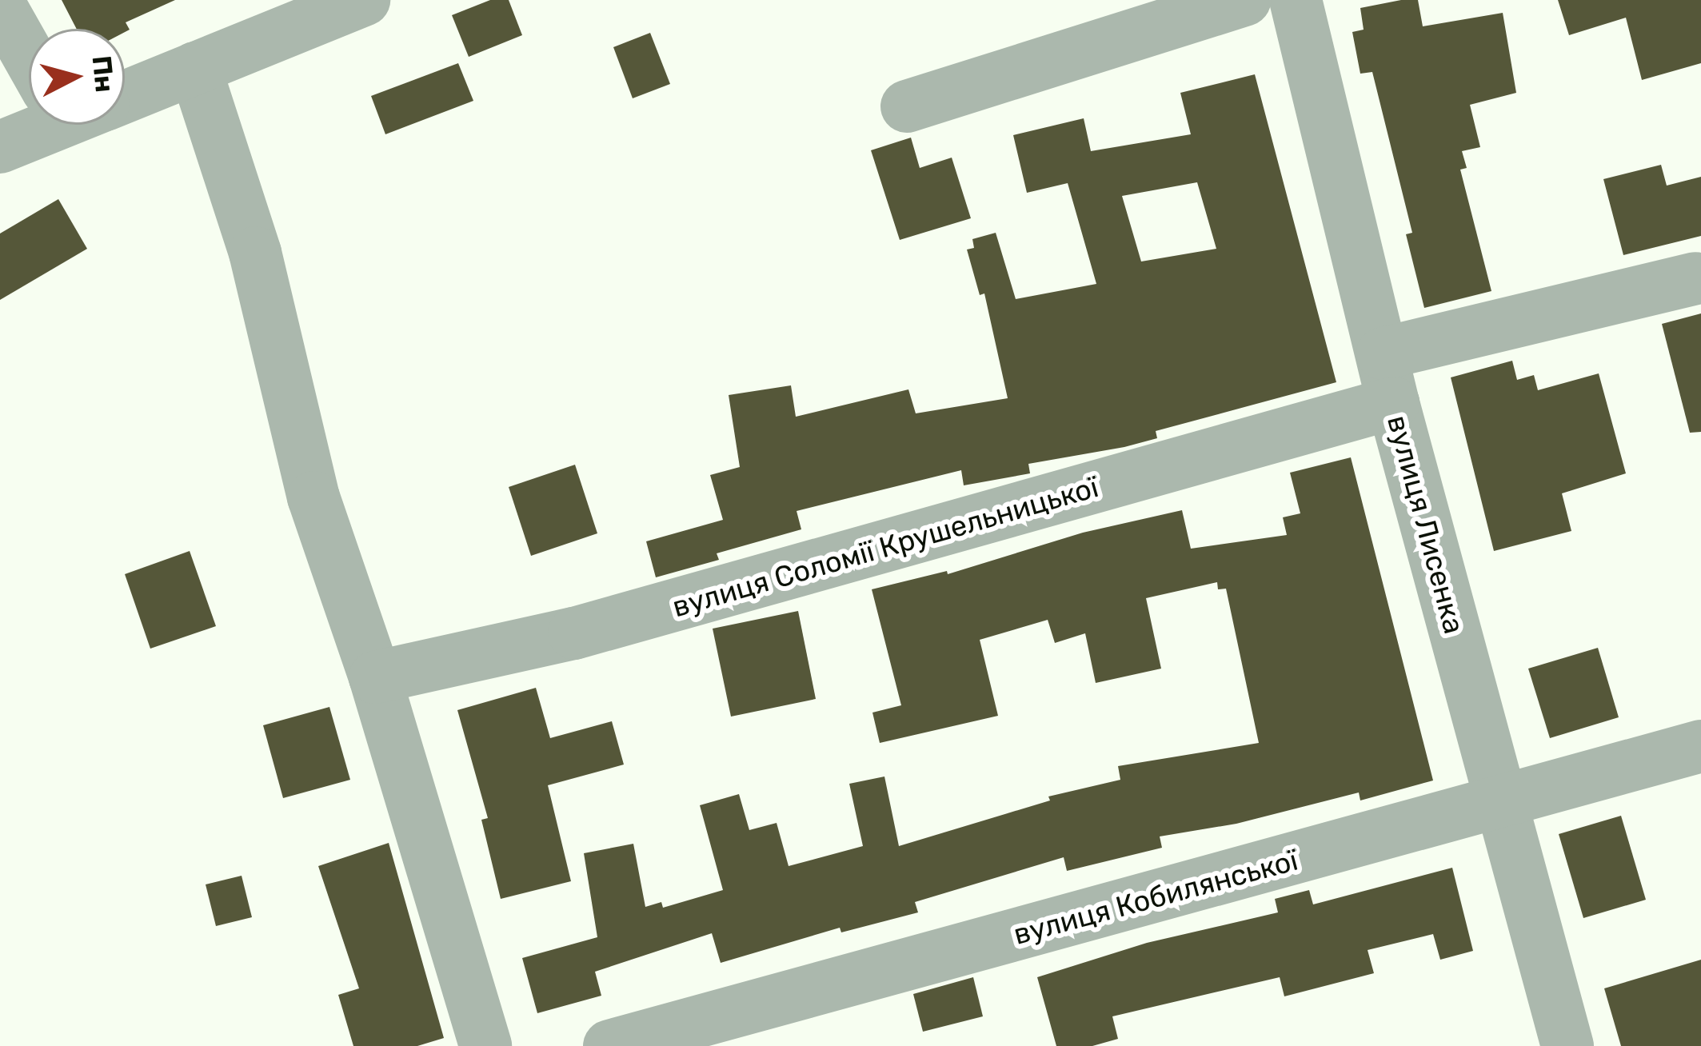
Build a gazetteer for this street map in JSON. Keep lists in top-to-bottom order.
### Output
{
  "streets": {
    "street": ["вулиця Лисенка", "вулиця Соломії Крушельницької", "вулиця Кобилянської"]
  },
  "crossings": [
    ["вулиця Лисенка", "вулиця Соломії Крушельницької"],
    ["вулиця Лисенка", "вулиця Кобилянської"]
  ],
  "north": "right"
}
